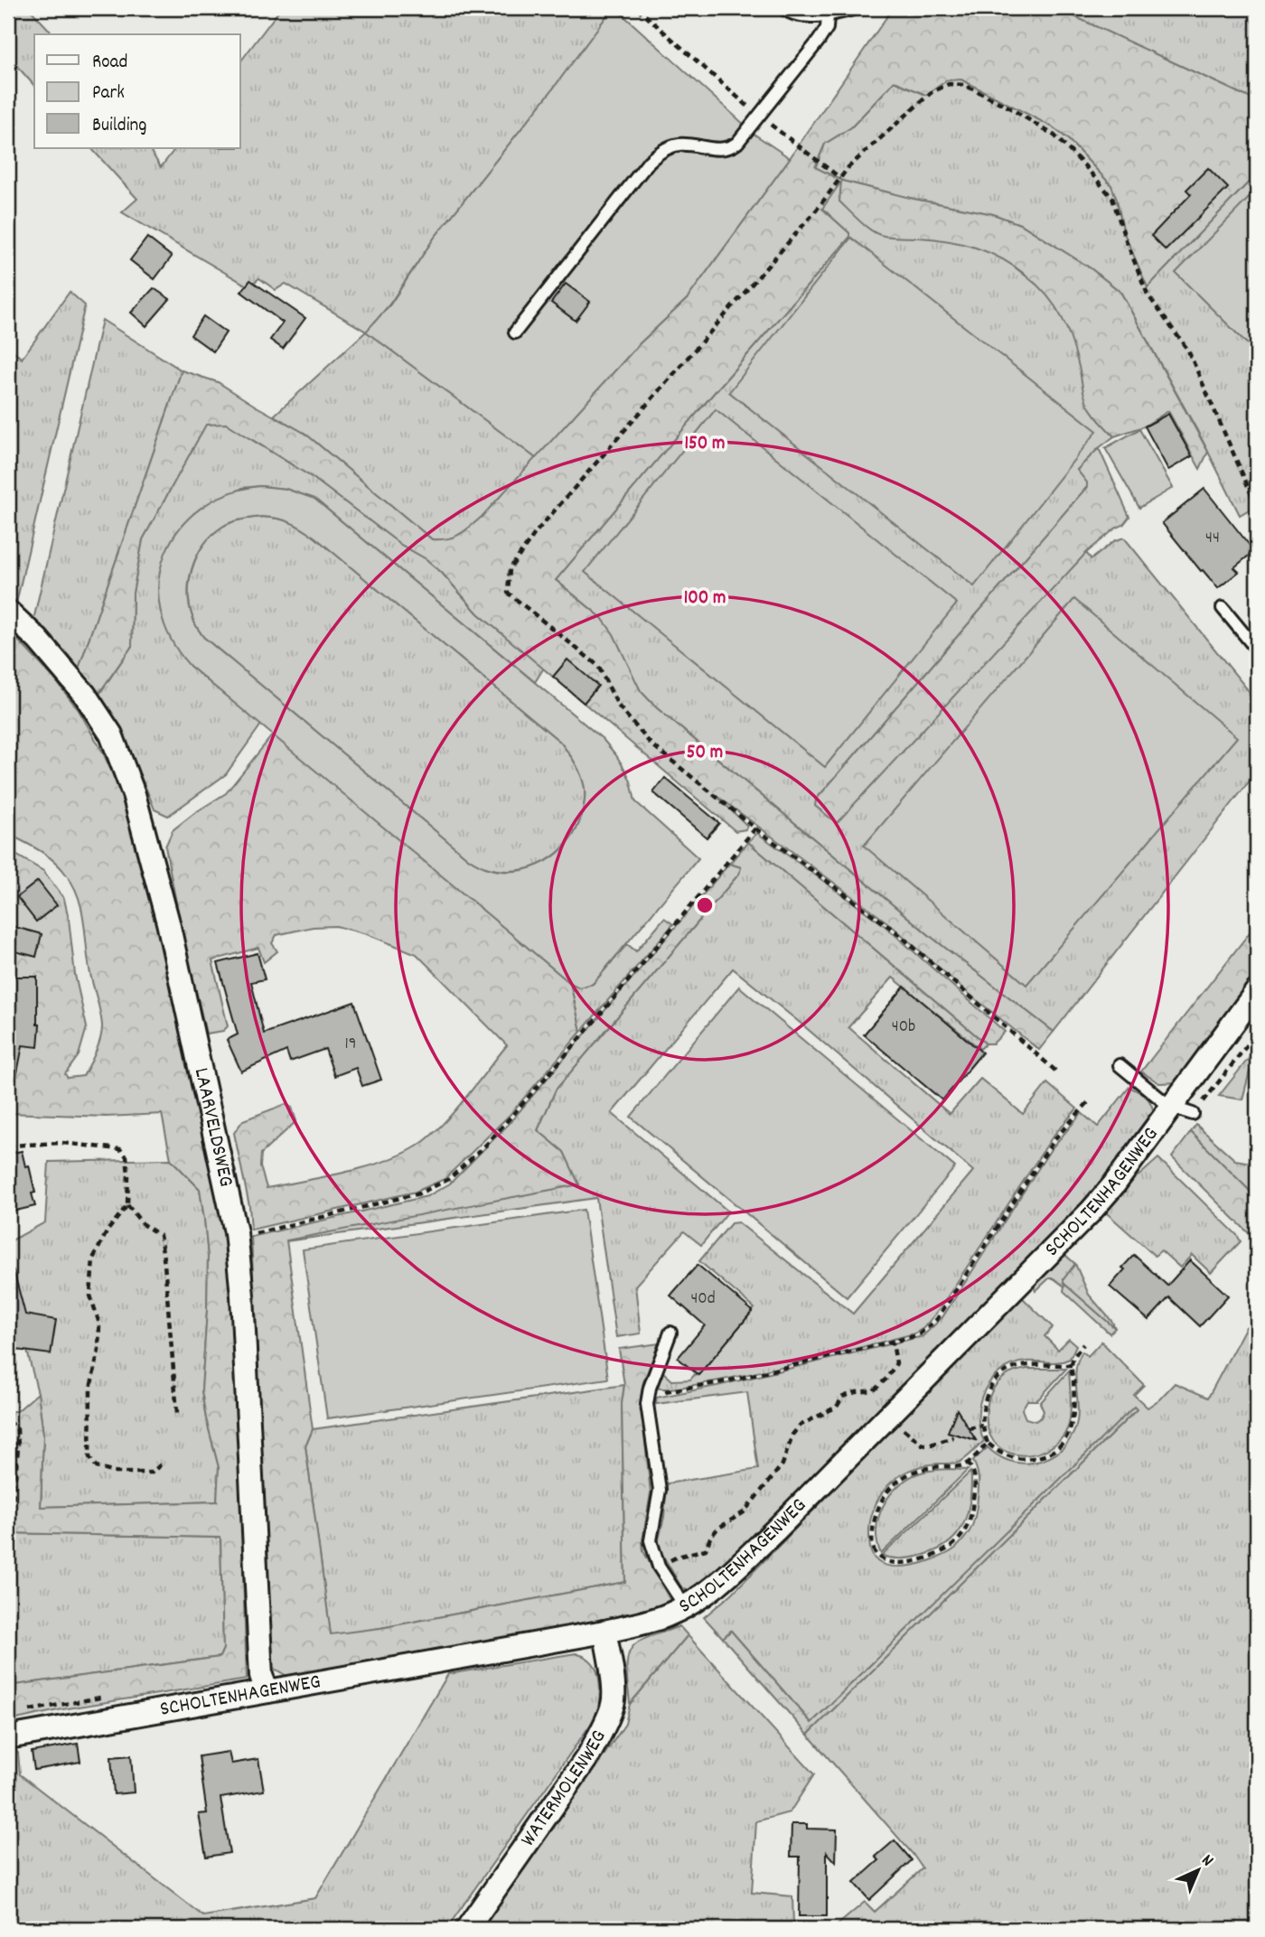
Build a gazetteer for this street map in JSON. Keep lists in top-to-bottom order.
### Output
{
  "streets": {
    "street": ["LAARVELDSWEG", "SCHOLTENHAGENWEG", "WATERMOLENWEG"]
  },
  "crossings": [
    ["LAARVELDSWEG", "SCHOLTENHAGENWEG"],
    ["SCHOLTENHAGENWEG", "WATERMOLENWEG"]
  ],
  "house_numbers": [
    "44",
    "40b",
    "19",
    "40d"
  ],
  "legend": ["Road", "Park", "Building"],
  "north": "top right",
  "rings": ["150 m", "100 m", "50 m"]
}
